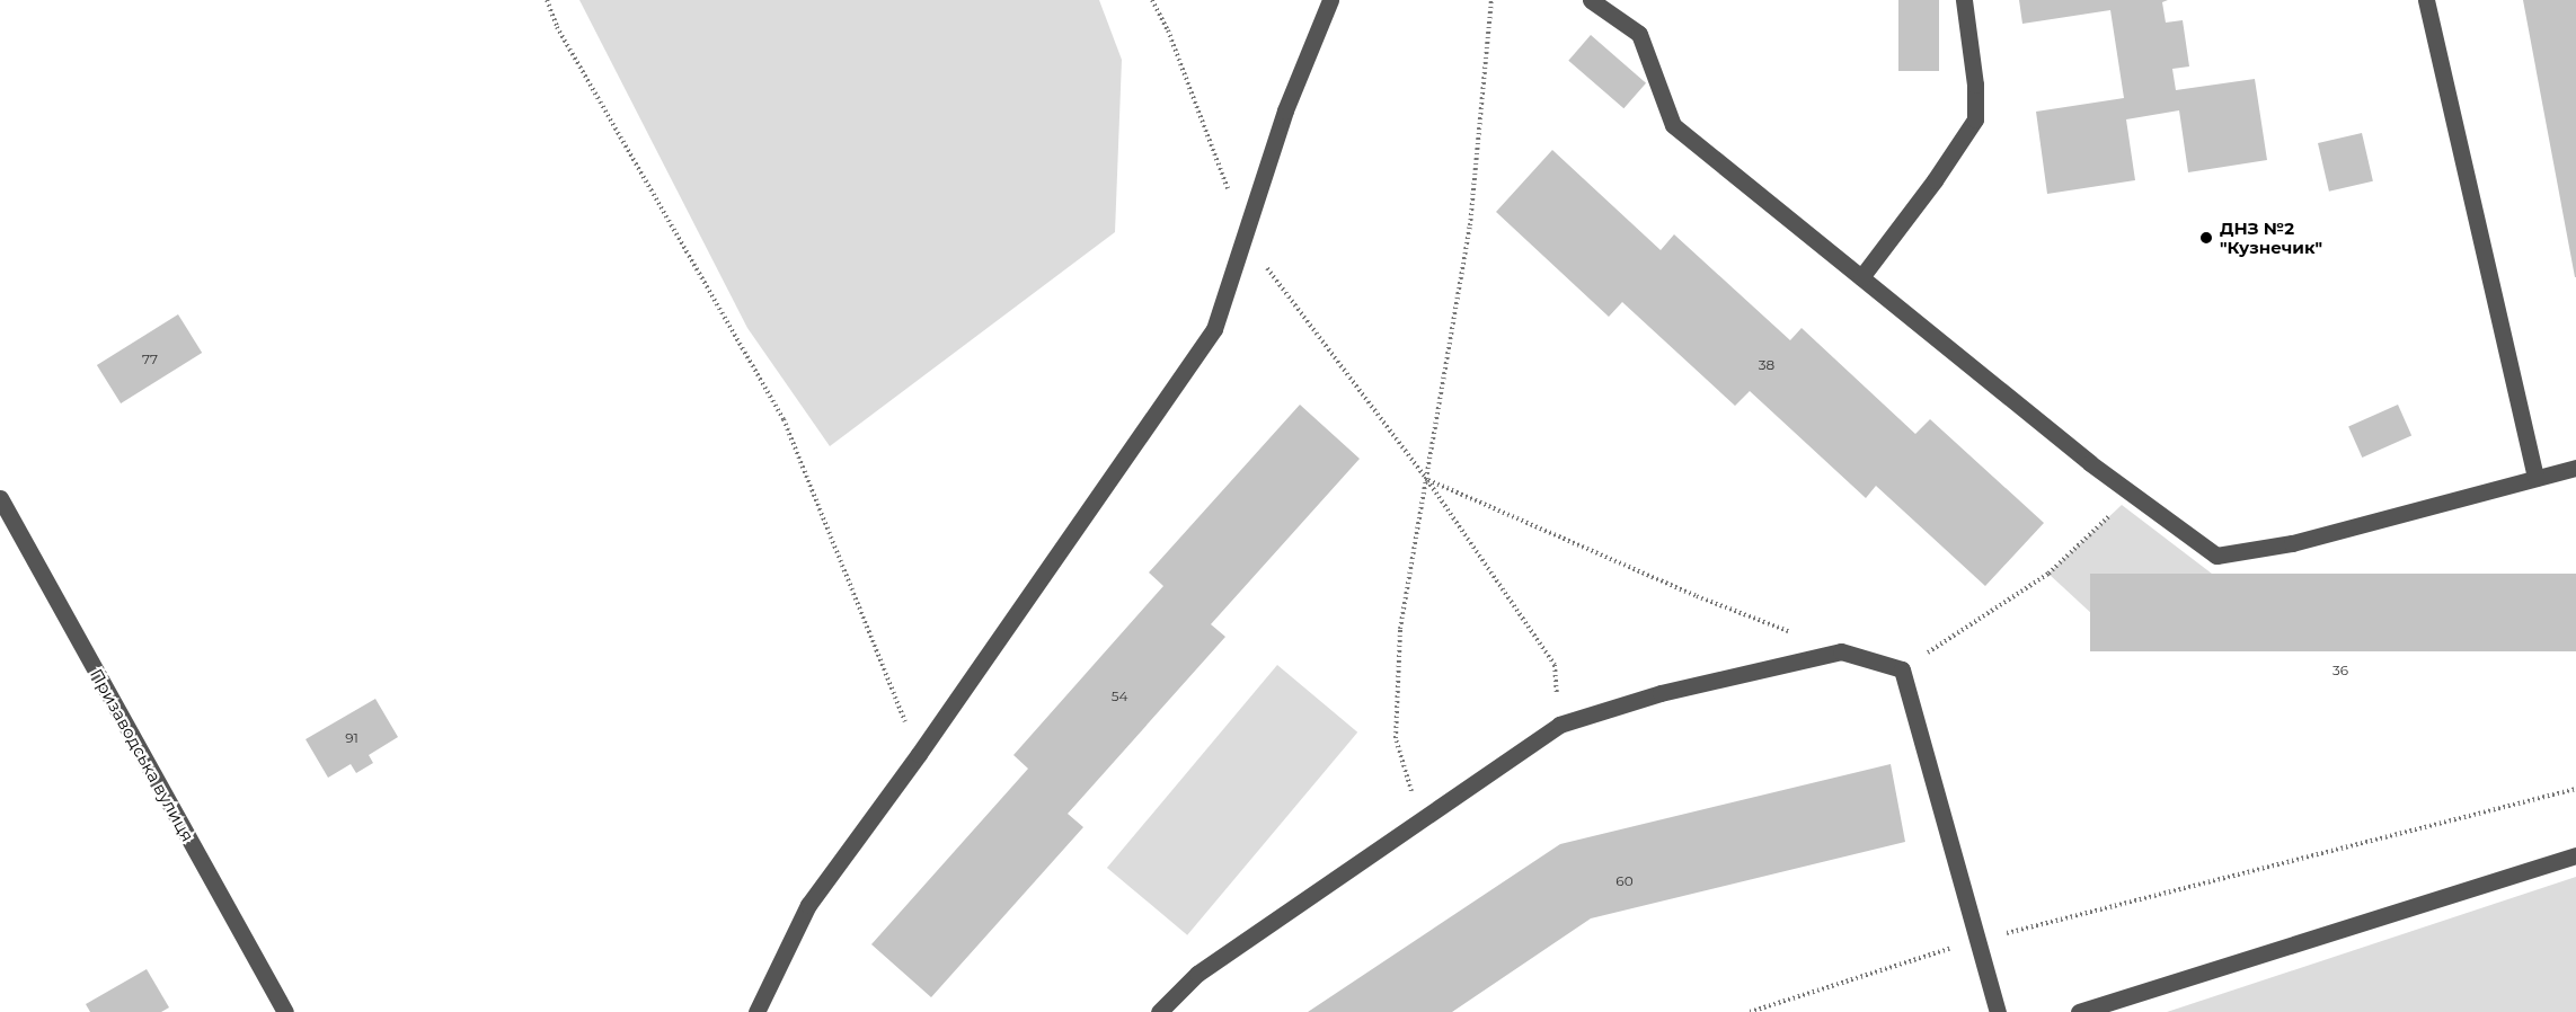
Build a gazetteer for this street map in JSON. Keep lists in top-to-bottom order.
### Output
{
  "streets": {
    "street": ["Призаводська вулиця"]
  },
  "places": ["ДНЗ №2 \"Кузнечик\""],
  "house_numbers": [
    "77",
    "38",
    "36",
    "54",
    "91",
    "60"
  ]
}
